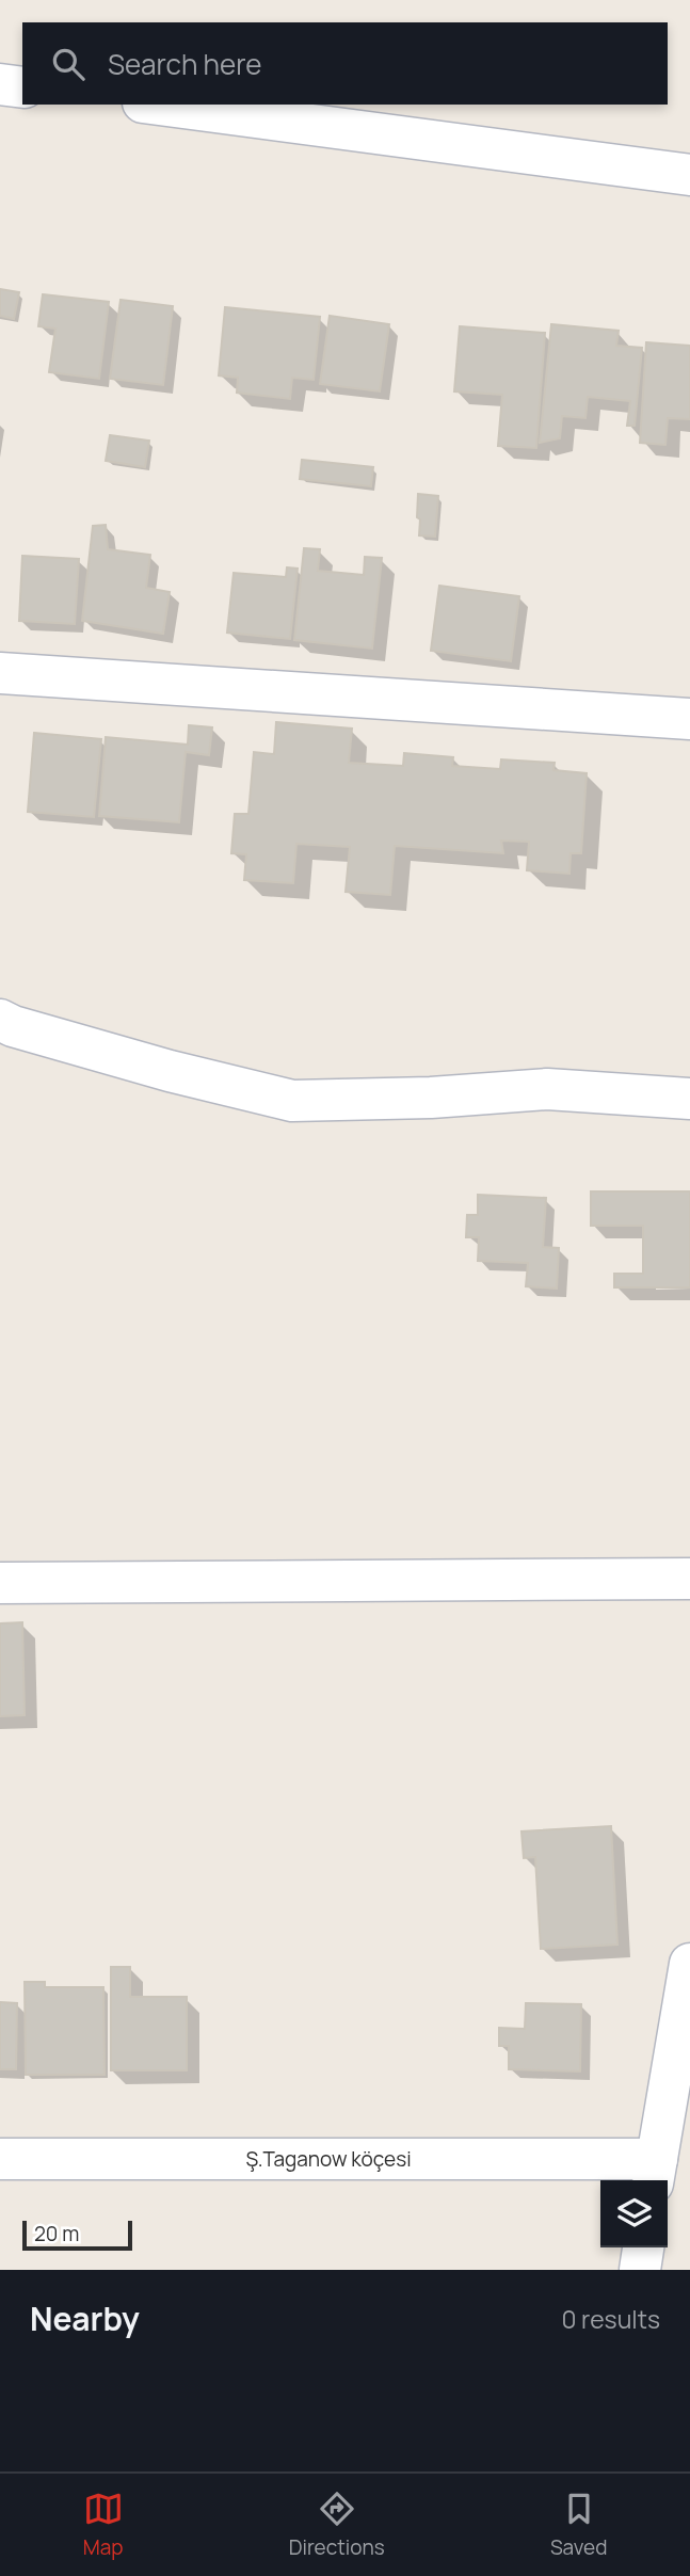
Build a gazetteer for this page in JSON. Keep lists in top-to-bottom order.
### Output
{
  "streets": {
    "street": ["Ş.Taganow köçesi"]
  },
  "scale_bar": "20 m",
  "page": {
    "search": "Search here",
    "scale": "20 m",
    "heading": ["Nearby", "0 results"],
    "nav": ["Map", "Directions", "Saved"]
  }
}
